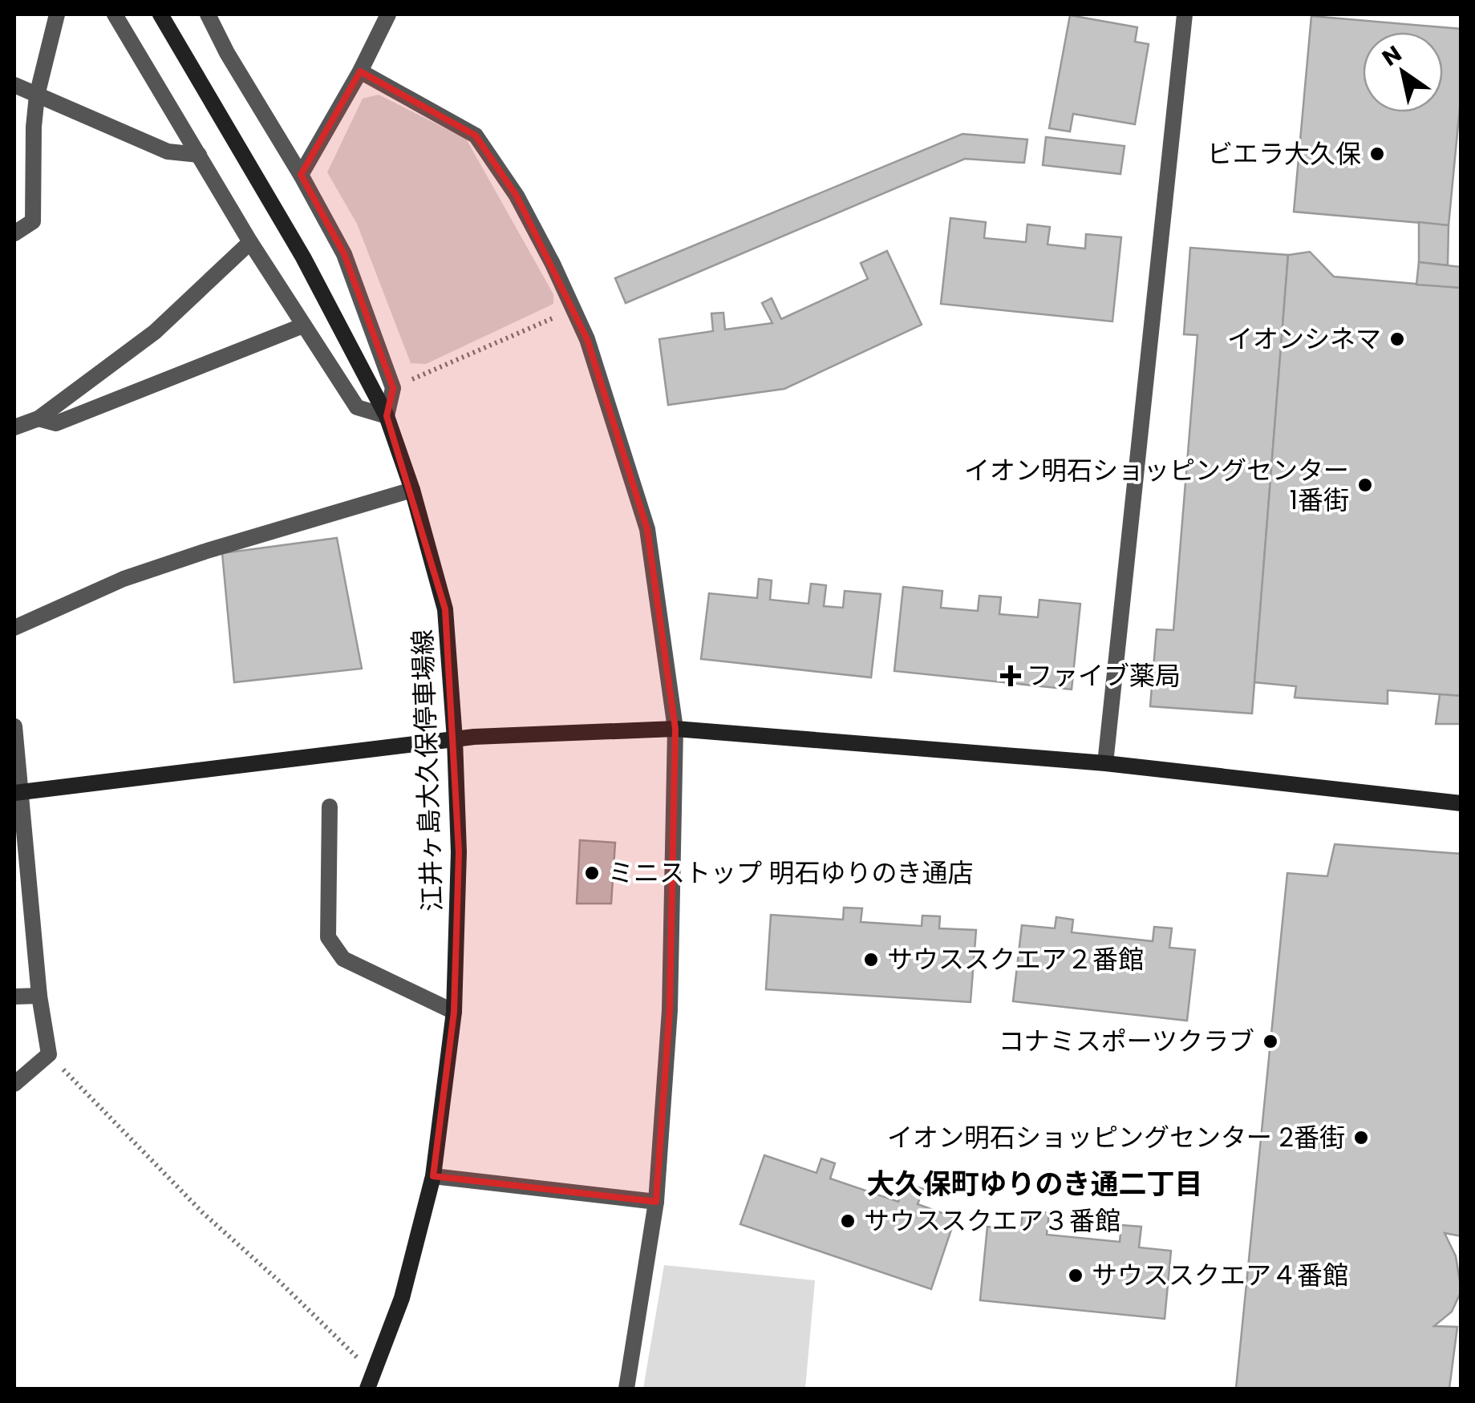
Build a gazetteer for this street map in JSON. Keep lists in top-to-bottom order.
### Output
{
  "streets": {
    "main road": ["江井ヶ島大久保停車場線"]
  },
  "districts": ["大久保町ゆりのき通二丁目"],
  "places": {
    "other": [
      "ビエラ大久保",
      "イオンシネマ",
      "イオン明石ショッピングセンター 1番街",
      "ミニストップ 明石ゆりのき通店",
      "サウススクエア２番館",
      "コナミスポーツクラブ",
      "イオン明石ショッピングセンター 2番街",
      "サウススクエア３番館",
      "サウススクエア４番館"
    ],
    "health": ["ファイブ薬局"]
  },
  "north": "top left"
}
